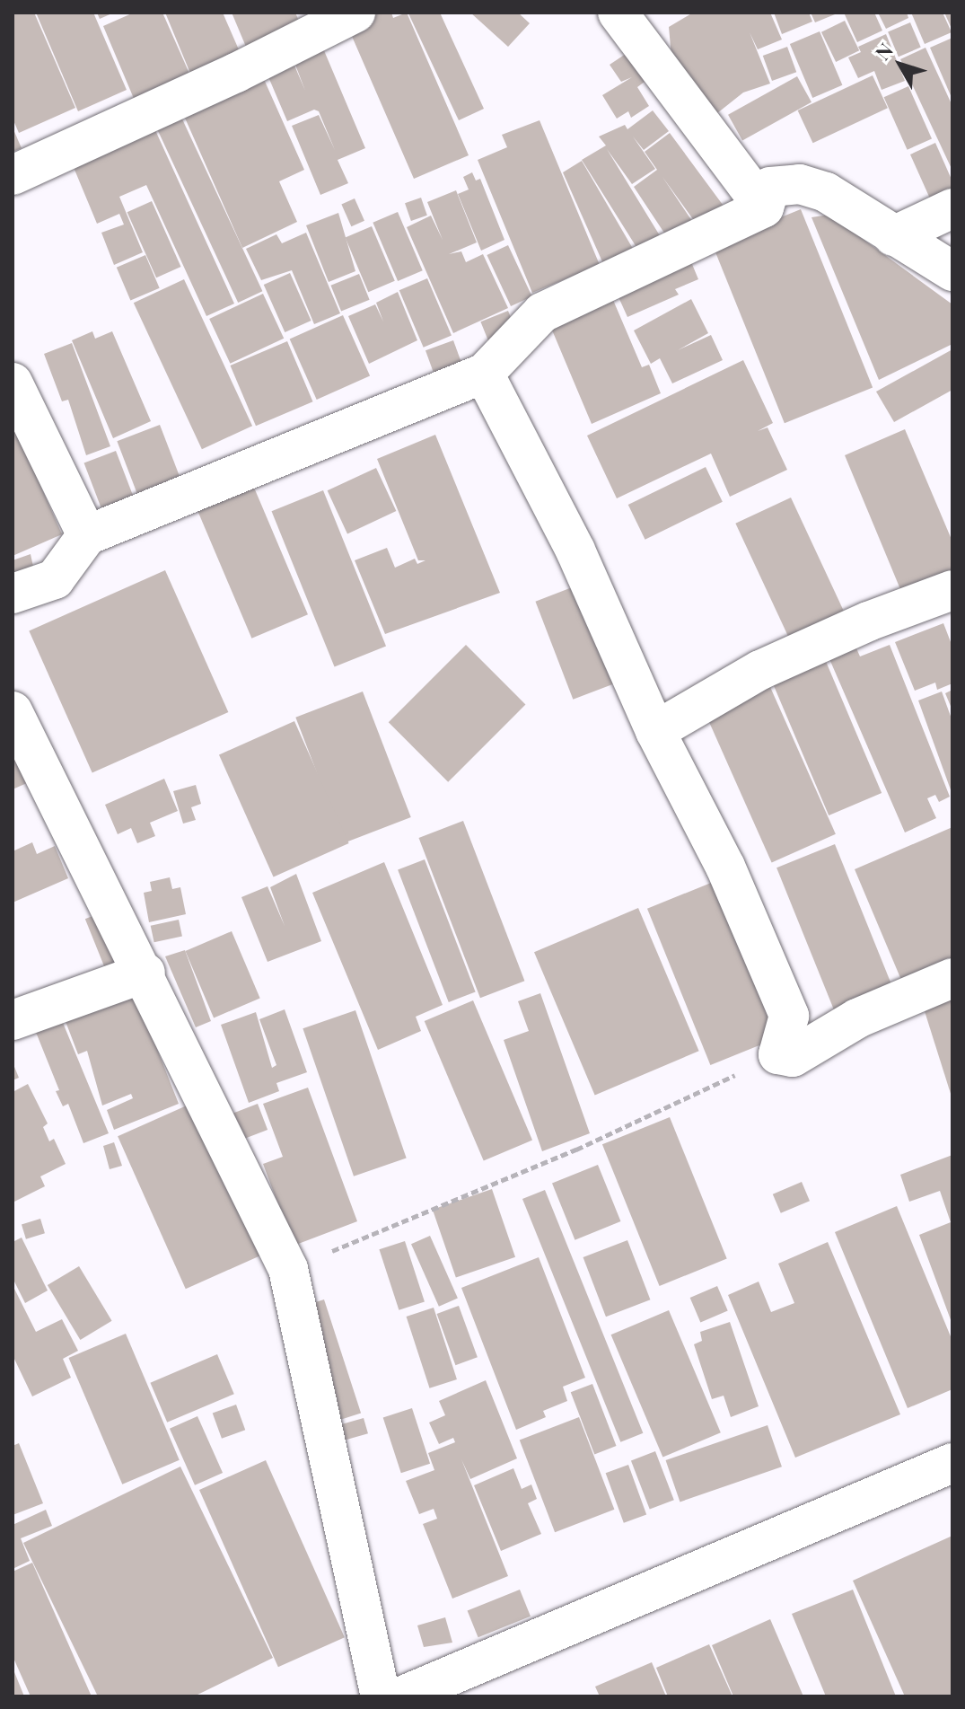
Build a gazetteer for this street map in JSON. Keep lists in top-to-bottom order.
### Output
{
  "north": "top left"
}
